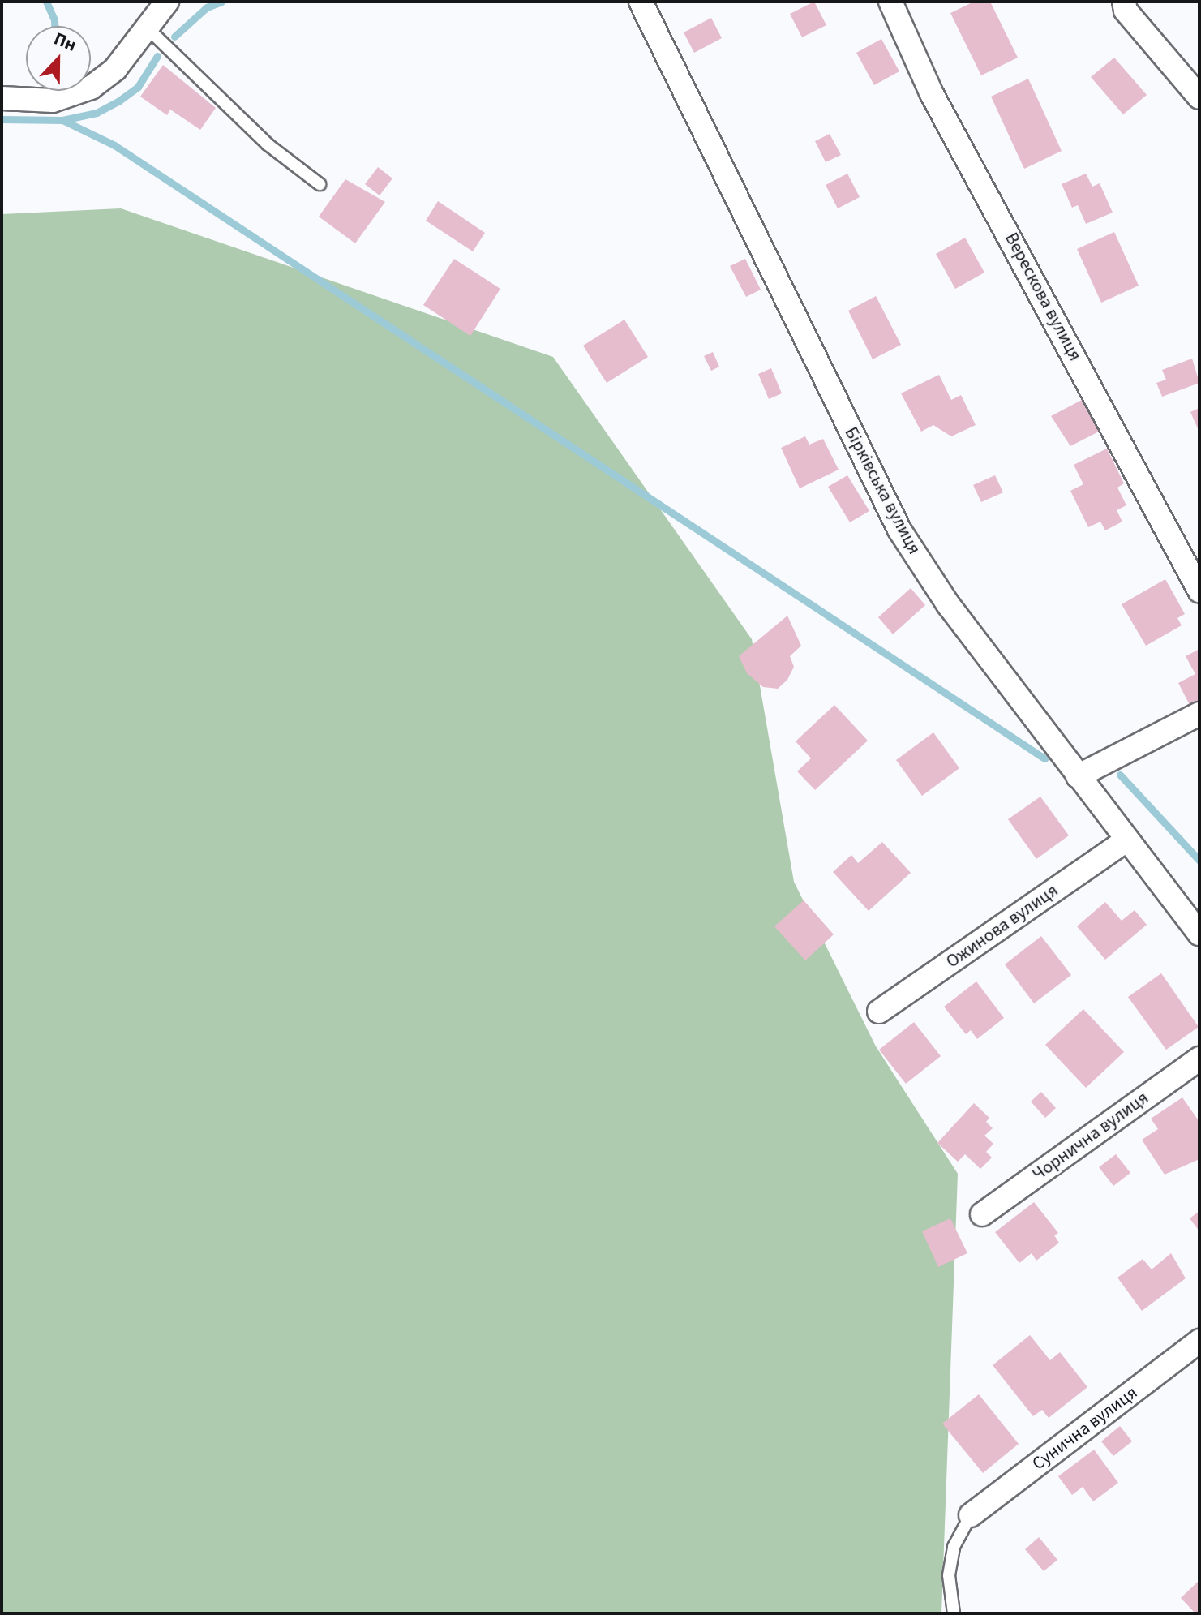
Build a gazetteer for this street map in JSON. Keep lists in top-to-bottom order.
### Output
{
  "streets": {
    "street": [
      "Верескова вулиця",
      "Бірківська вулиця",
      "Ожинова вулиця",
      "Чорнична вулиця",
      "Сунична вулиця"
    ]
  },
  "crossings": [
    ["Бірківська вулиця", "Ожинова вулиця"]
  ],
  "north": "top"
}
